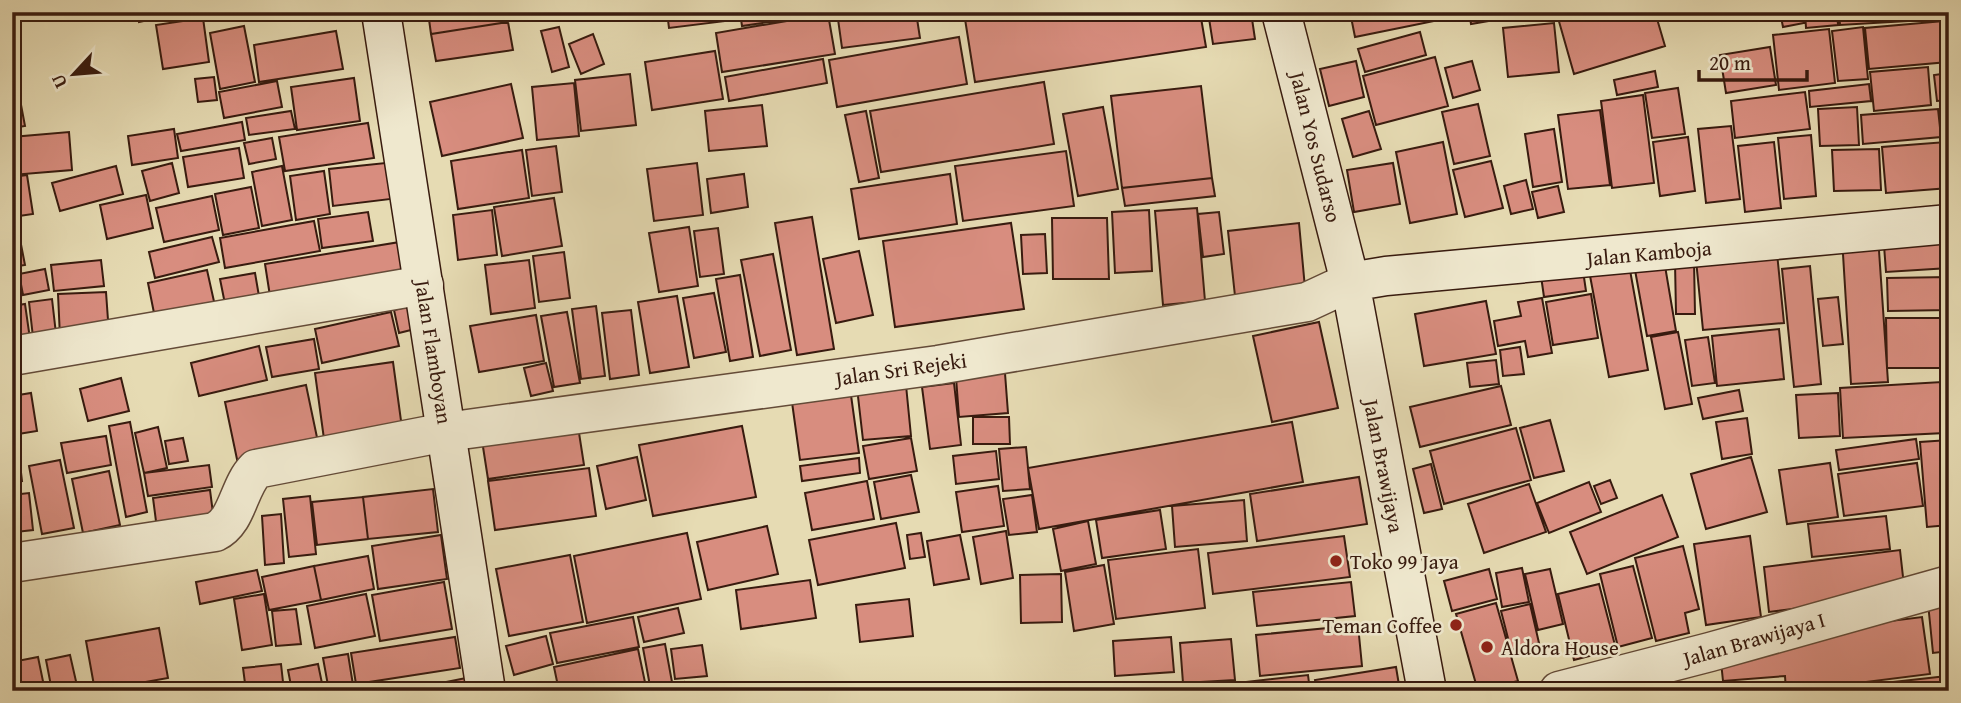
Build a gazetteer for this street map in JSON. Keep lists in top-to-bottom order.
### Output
{
  "streets": {
    "street": [
      "Jalan Yos Sudarso",
      "Jalan Kamboja",
      "Jalan Flamboyan",
      "Jalan Sri Rejeki",
      "Jalan Brawijaya",
      "Jalan Brawijaya I"
    ]
  },
  "crossings": [
    ["Jalan Yos Sudarso", "Jalan Kamboja"],
    ["Jalan Yos Sudarso", "Jalan Sri Rejeki"],
    ["Jalan Yos Sudarso", "Jalan Brawijaya"],
    ["Jalan Kamboja", "Jalan Sri Rejeki"],
    ["Jalan Kamboja", "Jalan Brawijaya"],
    ["Jalan Flamboyan", "Jalan Sri Rejeki"],
    ["Jalan Sri Rejeki", "Jalan Brawijaya"]
  ],
  "places": ["Toko 99 Jaya", "Teman Coffee", "Aldora House"],
  "scale_bar": "20 m",
  "north": "bottom left"
}
